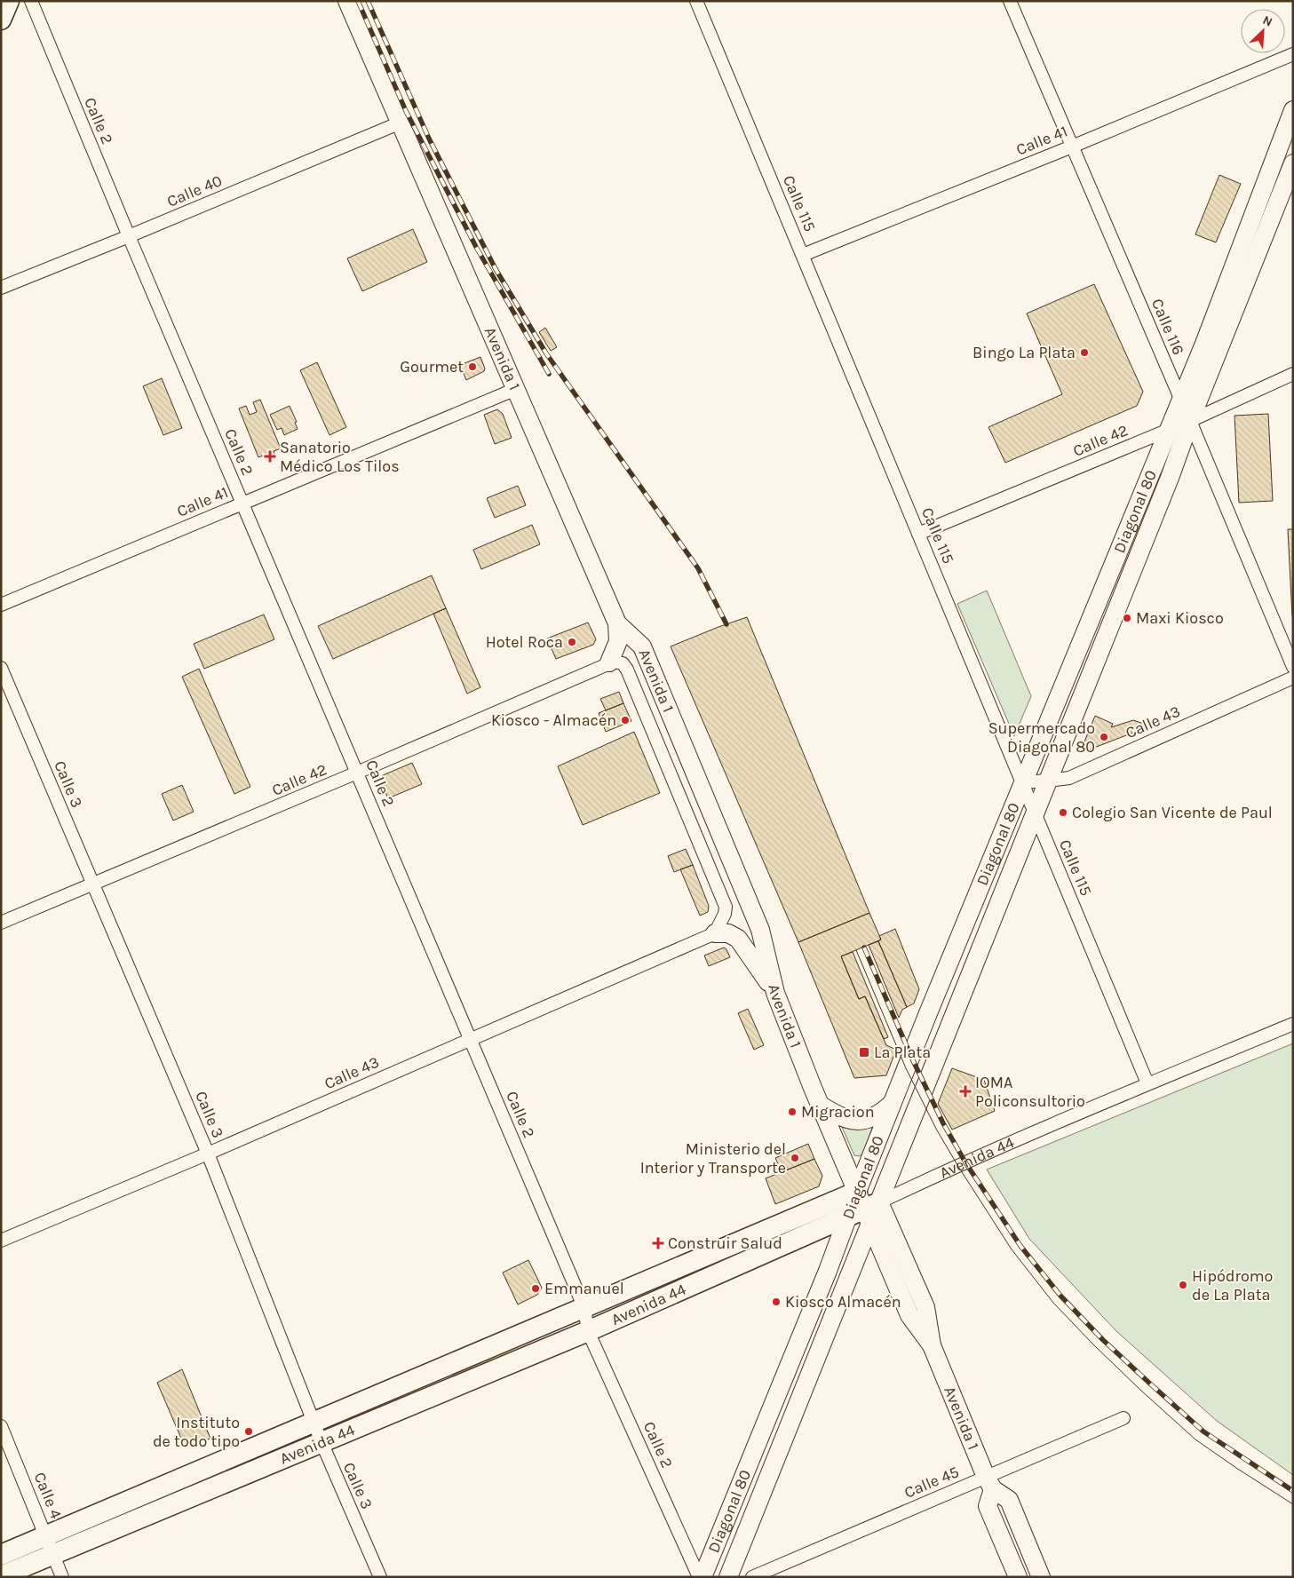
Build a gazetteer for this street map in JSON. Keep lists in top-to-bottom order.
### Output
{
  "streets": {
    "main road": ["Avenida 1", "Diagonal 80", "Avenida 44"],
    "street": [
      "Calle 2",
      "Calle 41",
      "Calle 40",
      "Calle 115",
      "Calle 116",
      "Calle 42",
      "Calle 43",
      "Calle 3",
      "Calle 45",
      "Calle 4"
    ]
  },
  "crossings": [
    ["Calle 2", "Calle 41"],
    ["Calle 2", "Calle 40"],
    ["Calle 2", "Calle 42"],
    ["Calle 2", "Calle 43"],
    ["Calle 2", "Avenida 44"],
    ["Calle 41", "Calle 115"],
    ["Calle 41", "Calle 116"],
    ["Calle 41", "Avenida 1"],
    ["Calle 40", "Avenida 1"],
    ["Calle 115", "Calle 42"],
    ["Calle 115", "Diagonal 80"],
    ["Calle 115", "Calle 43"],
    ["Calle 115", "Avenida 44"],
    ["Calle 116", "Calle 42"],
    ["Calle 116", "Diagonal 80"],
    ["Avenida 1", "Calle 42"],
    ["Avenida 1", "Diagonal 80"],
    ["Avenida 1", "Calle 43"],
    ["Avenida 1", "Avenida 44"],
    ["Avenida 1", "Calle 45"],
    ["Calle 42", "Diagonal 80"],
    ["Calle 42", "Calle 3"],
    ["Diagonal 80", "Calle 43"],
    ["Diagonal 80", "Avenida 44"],
    ["Calle 43", "Calle 3"],
    ["Calle 3", "Avenida 44"],
    ["Avenida 44", "Calle 4"]
  ],
  "places": {
    "other": [
      "Bingo La Plata",
      "Gourmet",
      "Maxi Kiosco",
      "Hotel Roca",
      "Kiosco - Almacén",
      "Supermercado Diagonal 80",
      "Colegio San Vicente de Paul",
      "Migracion",
      "Ministerio del Interior y Transporte",
      "Hipódromo de La Plata",
      "Emmanuel",
      "Kiosco Almacén",
      "Instituto de todo tipo"
    ],
    "health": ["Sanatorio Médico Los Tilos", "IOMA Policonsultorio", "Construir Salud"],
    "transit": ["La Plata"]
  },
  "north": "top right"
}
